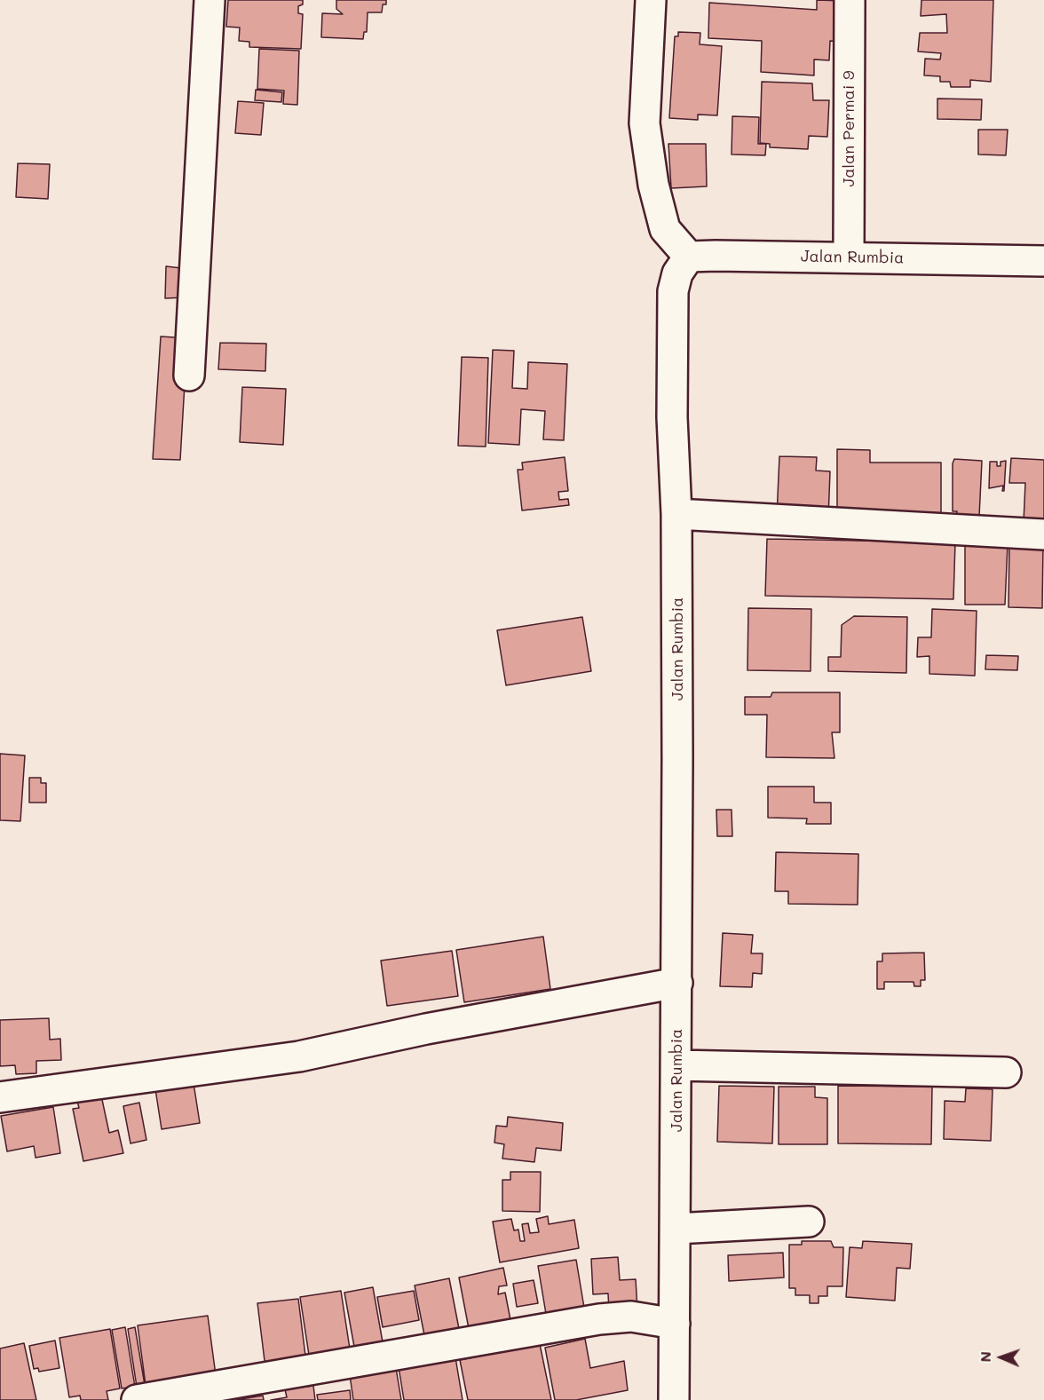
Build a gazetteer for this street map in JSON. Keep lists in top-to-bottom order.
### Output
{
  "streets": {
    "street": ["Jalan Permai 9", "Jalan Rumbia"]
  },
  "crossings": [
    ["Jalan Permai 9", "Jalan Rumbia"]
  ],
  "north": "left"
}
